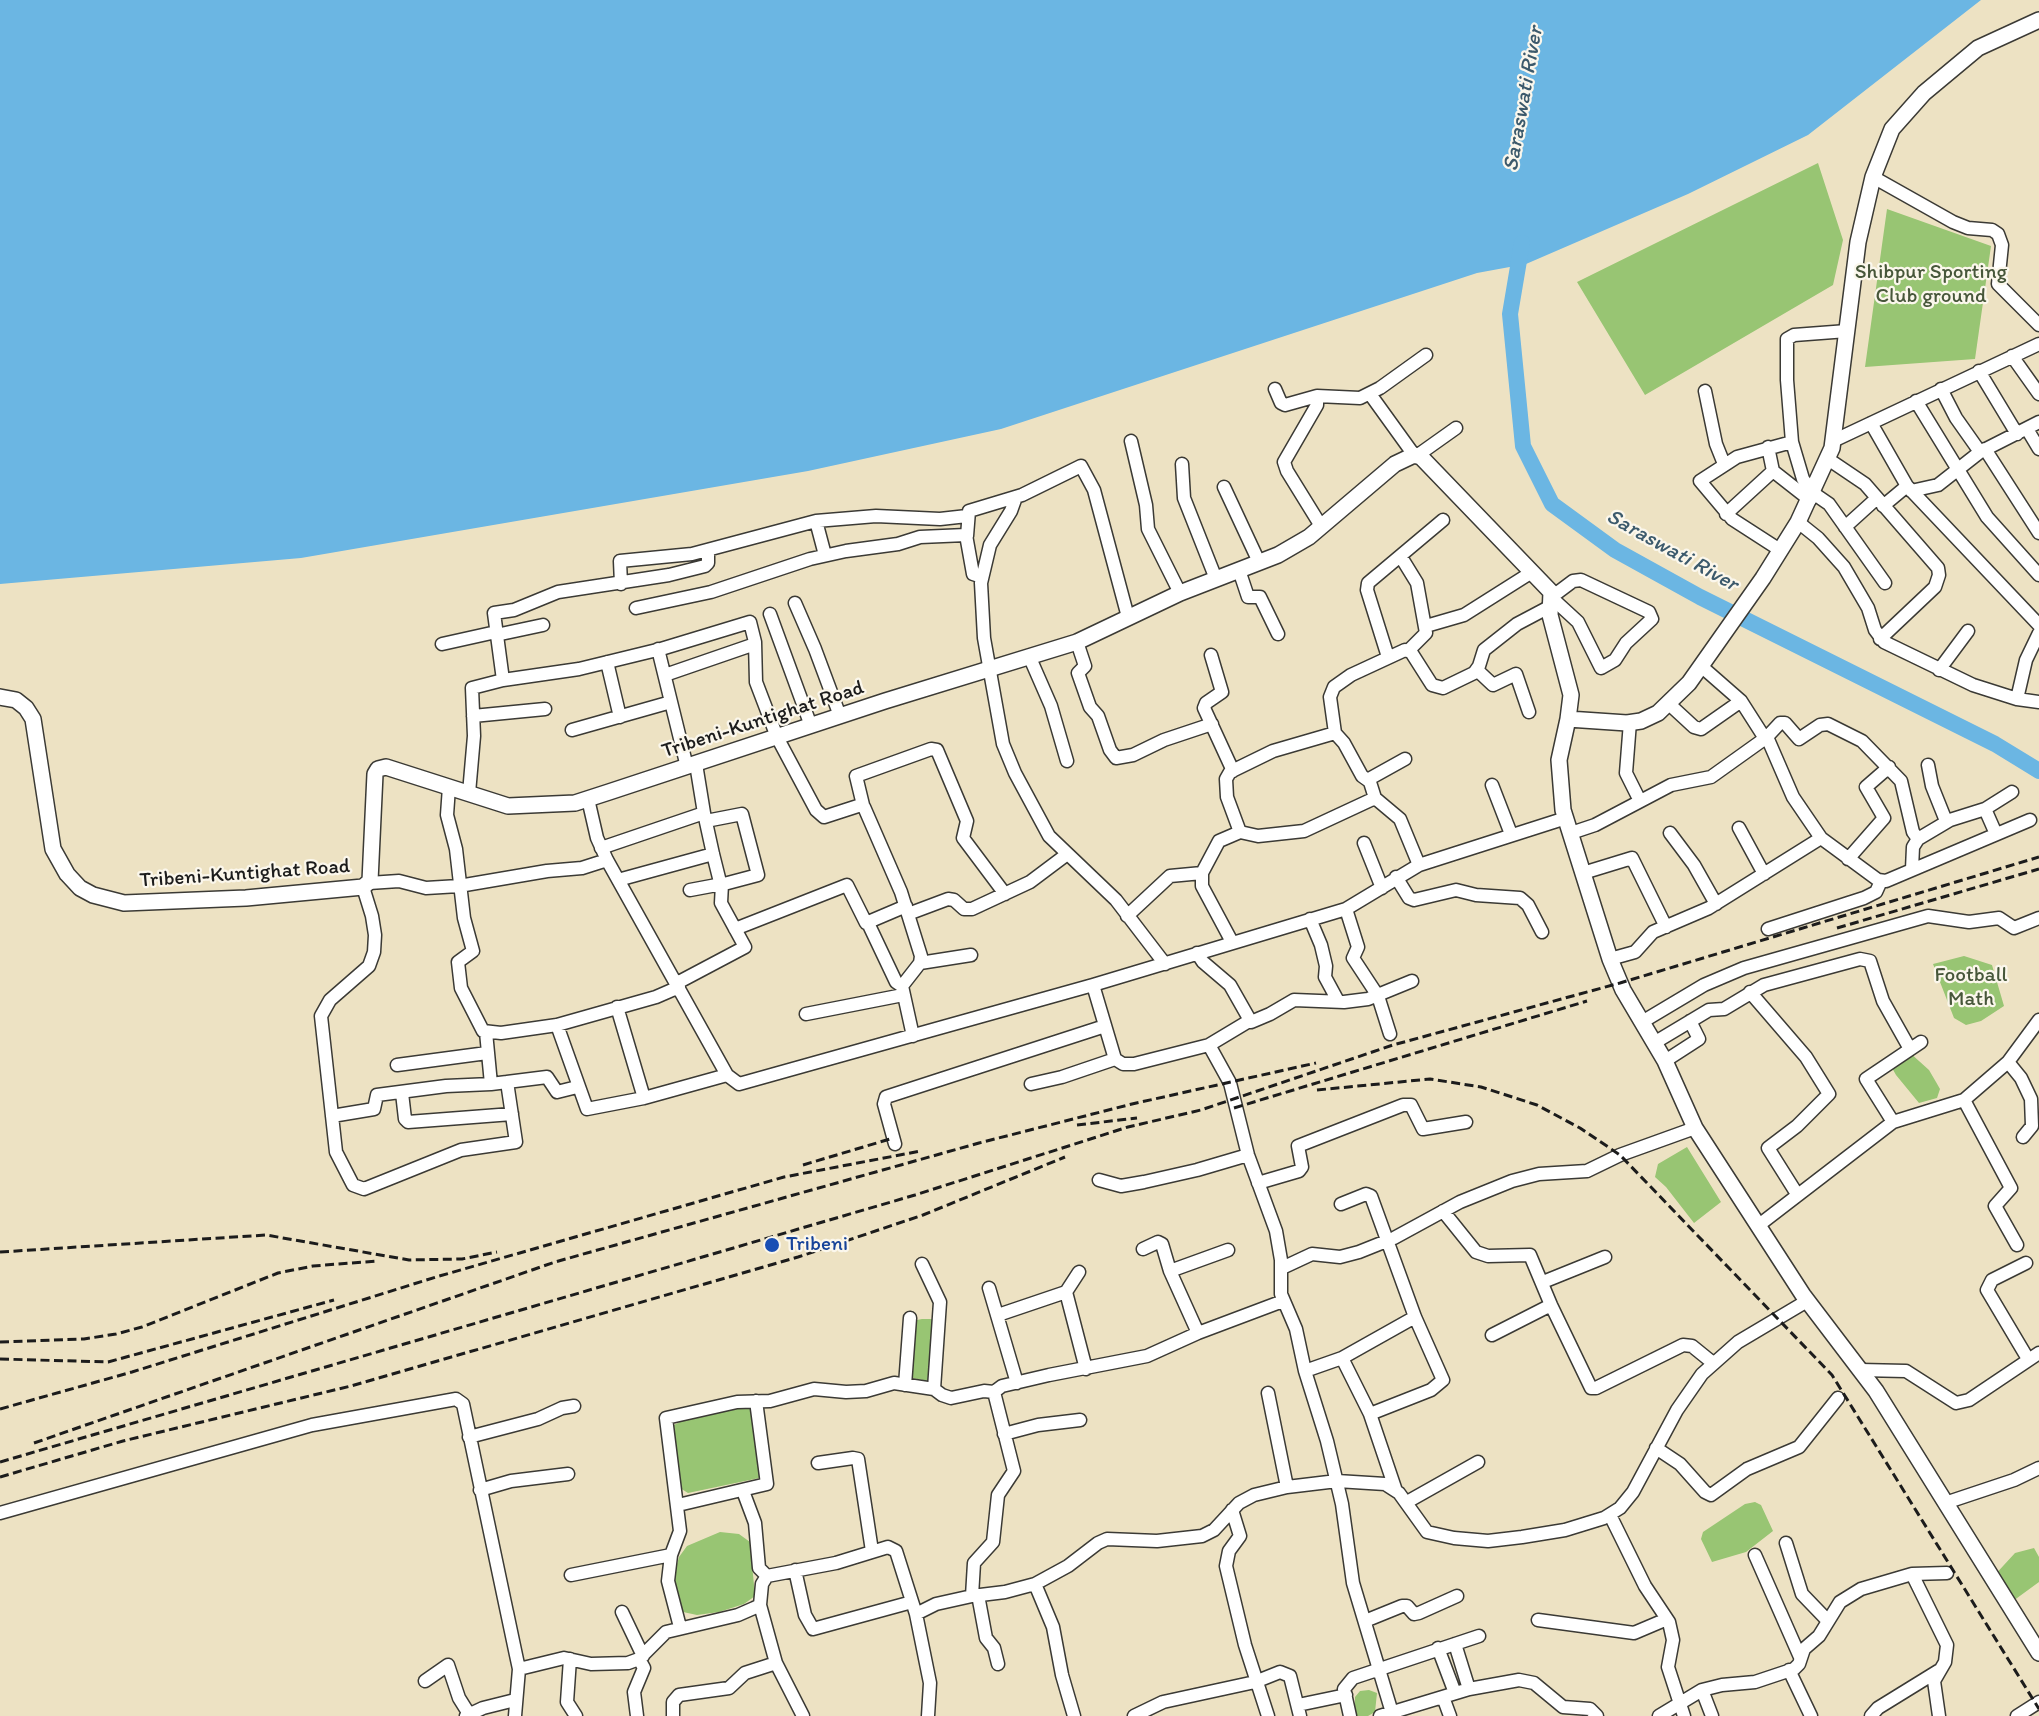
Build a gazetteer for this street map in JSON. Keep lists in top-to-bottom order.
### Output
{
  "streets": {
    "main road": ["Tribeni-Kuntighat Road"]
  },
  "water": ["Saraswati River"],
  "parks": ["Shibpur Sporting Club ground", "Football Math"],
  "places": ["Tribeni"]
}
